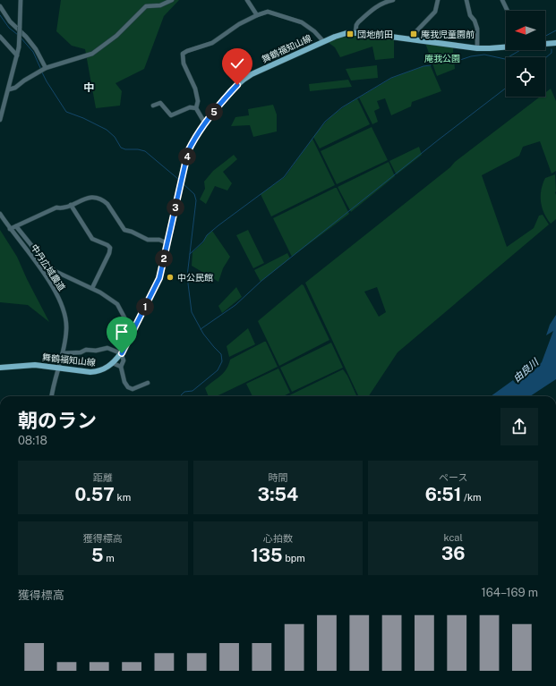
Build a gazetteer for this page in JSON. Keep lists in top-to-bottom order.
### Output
{
  "streets": {
    "main road": ["舞鶴福知山線"],
    "street": ["中丹広域農道"]
  },
  "crossings": [
    ["舞鶴福知山線", "中丹広域農道"]
  ],
  "districts": ["中"],
  "water": ["由良川"],
  "parks": ["庵我公園"],
  "places": {
    "transit": ["団地前田", "庵我児童園前"],
    "other": ["中公民館"]
  },
  "north": "left",
  "page": {
    "pins": [
      "5",
      "4",
      "3",
      "2",
      "1"
    ],
    "heading": ["朝のラン", "08:18"],
    "stats": [
      ["距離", "0.57 km"],
      ["時間", "3:54"],
      ["ペース", "6:51 /km"],
      ["獲得標高", "5 m"],
      ["心拍数", "135 bpm"],
      ["kcal", "36"]
    ],
    "chart": ["獲得標高", "164–169 m"]
  }
}
